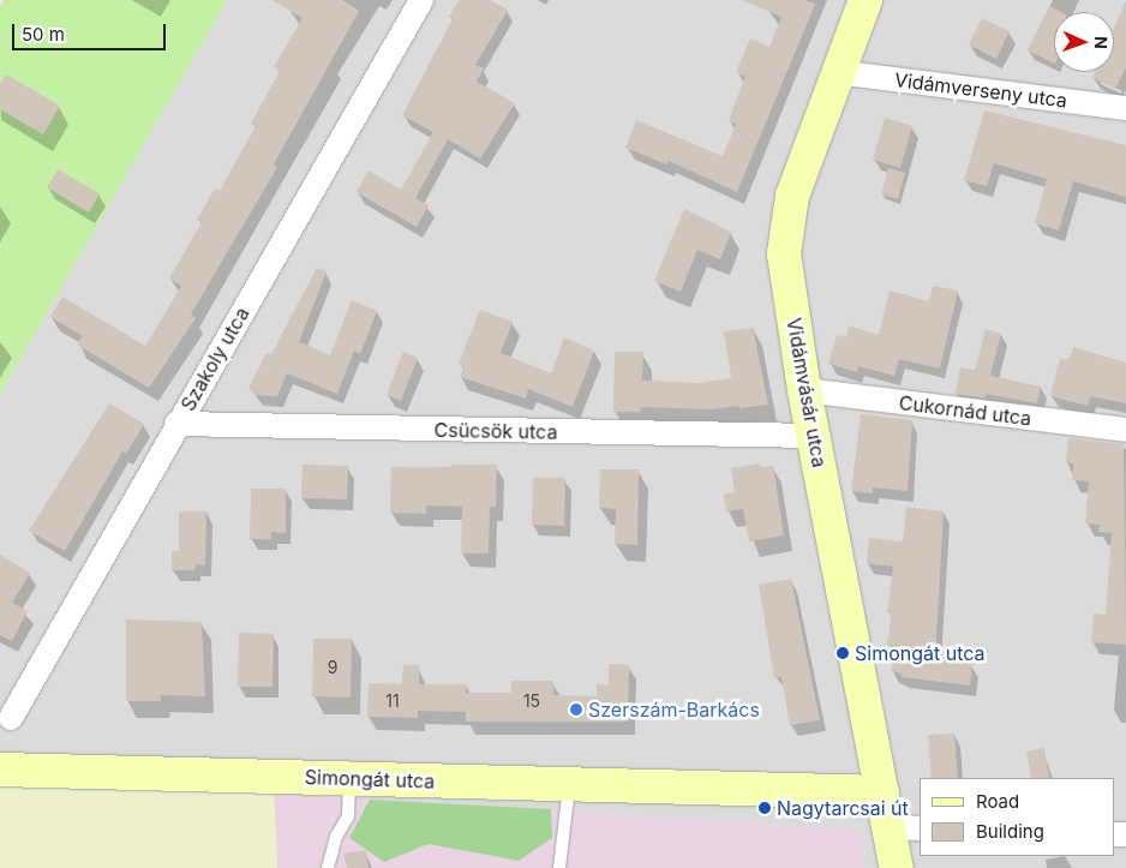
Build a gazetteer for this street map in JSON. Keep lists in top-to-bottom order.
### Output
{
  "streets": {
    "main road": ["Vidámvásár utca", "Simongát utca"],
    "street": [
      "Vidámverseny utca",
      "Szakoly utca",
      "Cukornád utca",
      "Csücsök utca"
    ]
  },
  "crossings": [
    ["Vidámverseny utca", "Vidámvásár utca"],
    ["Szakoly utca", "Csücsök utca"],
    ["Vidámvásár utca", "Cukornád utca"],
    ["Vidámvásár utca", "Csücsök utca"],
    ["Vidámvásár utca", "Simongát utca"]
  ],
  "places": ["Simongát utca", "Szerszám-Barkács", "Nagytarcsai út"],
  "house_numbers": ["9", "11", "15"],
  "legend": ["Road", "Building"],
  "scale_bar": "50 m",
  "north": "right"
}
